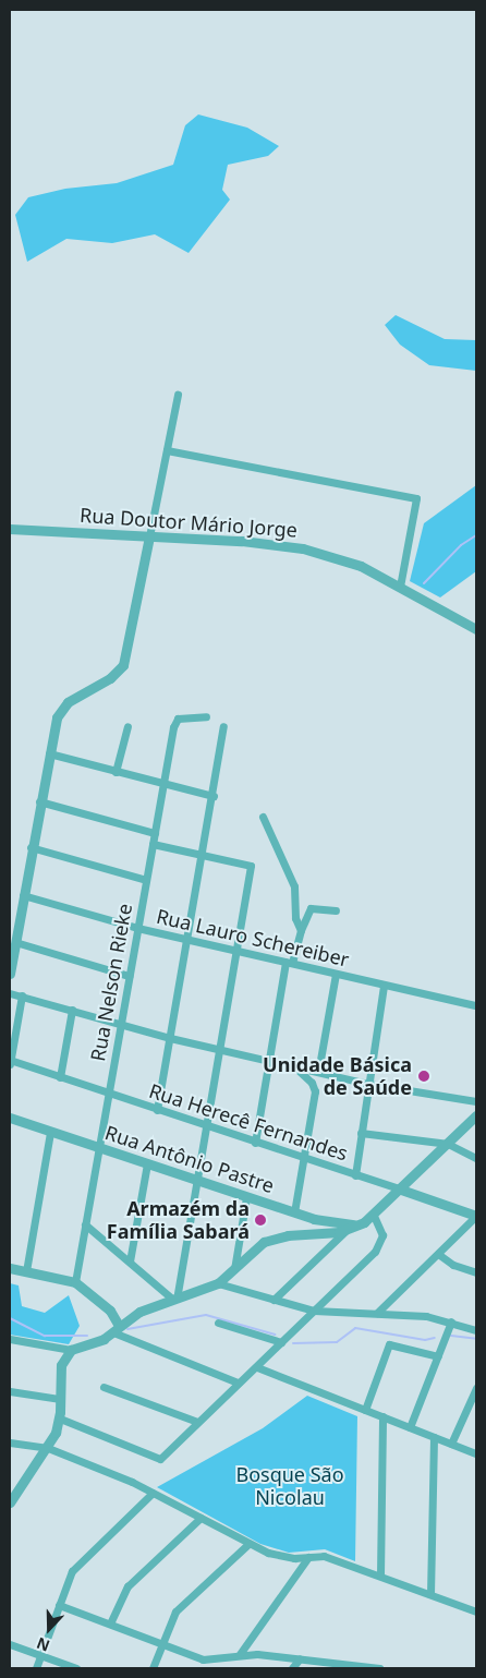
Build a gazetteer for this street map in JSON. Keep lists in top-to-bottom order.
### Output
{
  "streets": {
    "street": [
      "Rua Doutor Mário Jorge",
      "Rua Lauro Schereiber",
      "Rua Nelson Rieke",
      "Rua Herecê Fernandes",
      "Rua Antônio Pastre"
    ]
  },
  "crossings": [
    ["Rua Lauro Schereiber", "Rua Nelson Rieke"],
    ["Rua Nelson Rieke", "Rua Herecê Fernandes"],
    ["Rua Nelson Rieke", "Rua Antônio Pastre"]
  ],
  "parks": ["Bosque São Nicolau"],
  "places": ["Unidade Básica de Saúde", "Armazém da Família Sabará"],
  "north": "bottom"
}
